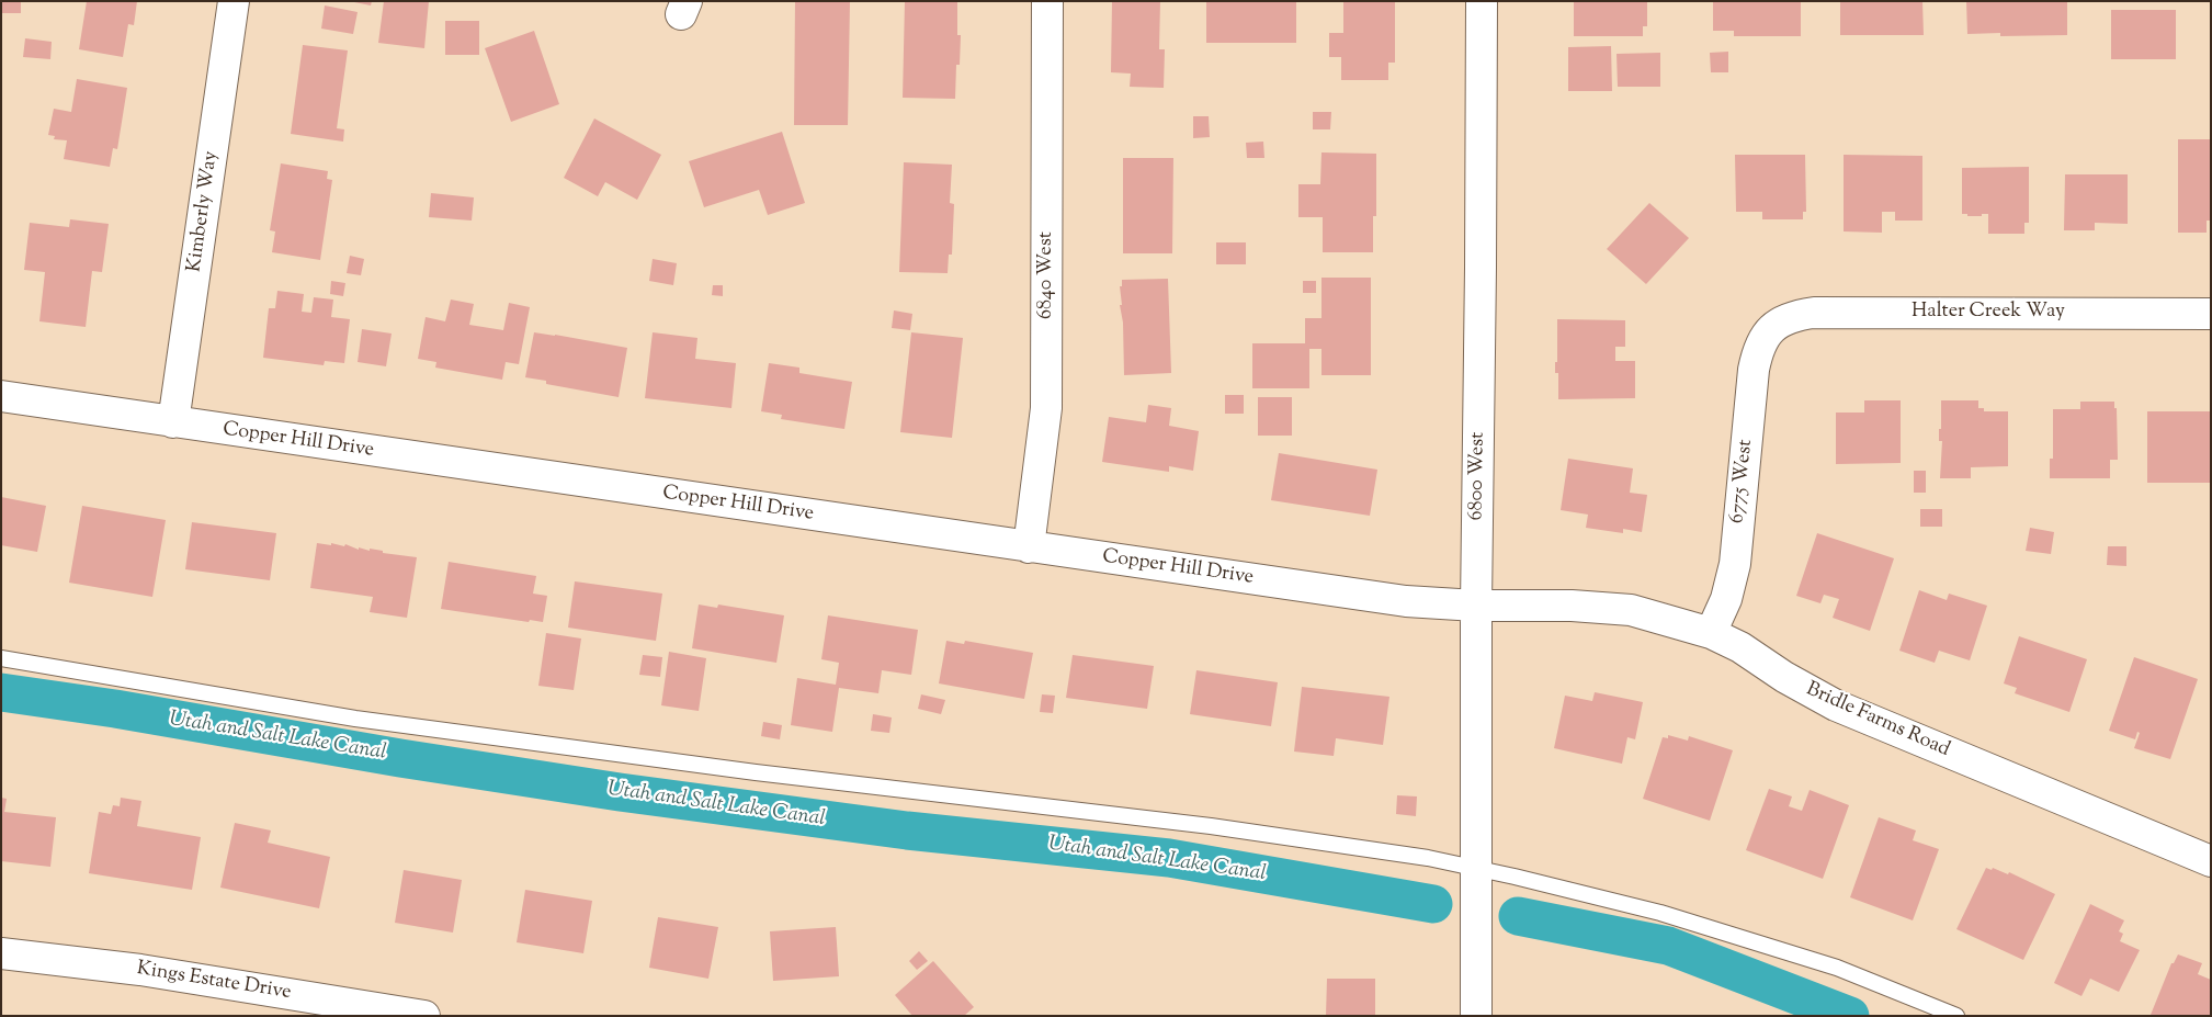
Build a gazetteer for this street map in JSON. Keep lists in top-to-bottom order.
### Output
{
  "streets": {
    "street": [
      "Kimberly Way",
      "6840 West",
      "Halter Creek Way",
      "Copper Hill Drive",
      "6800 West",
      "6775 West",
      "Bridle Farms Road",
      "Kings Estate Drive"
    ]
  },
  "crossings": [
    ["Kimberly Way", "Copper Hill Drive"],
    ["6840 West", "Copper Hill Drive"],
    ["Halter Creek Way", "6775 West"],
    ["Copper Hill Drive", "6800 West"],
    ["Copper Hill Drive", "Bridle Farms Road"],
    ["6800 West", "Bridle Farms Road"],
    ["6775 West", "Bridle Farms Road"]
  ],
  "water": ["Utah and Salt Lake Canal"]
}
